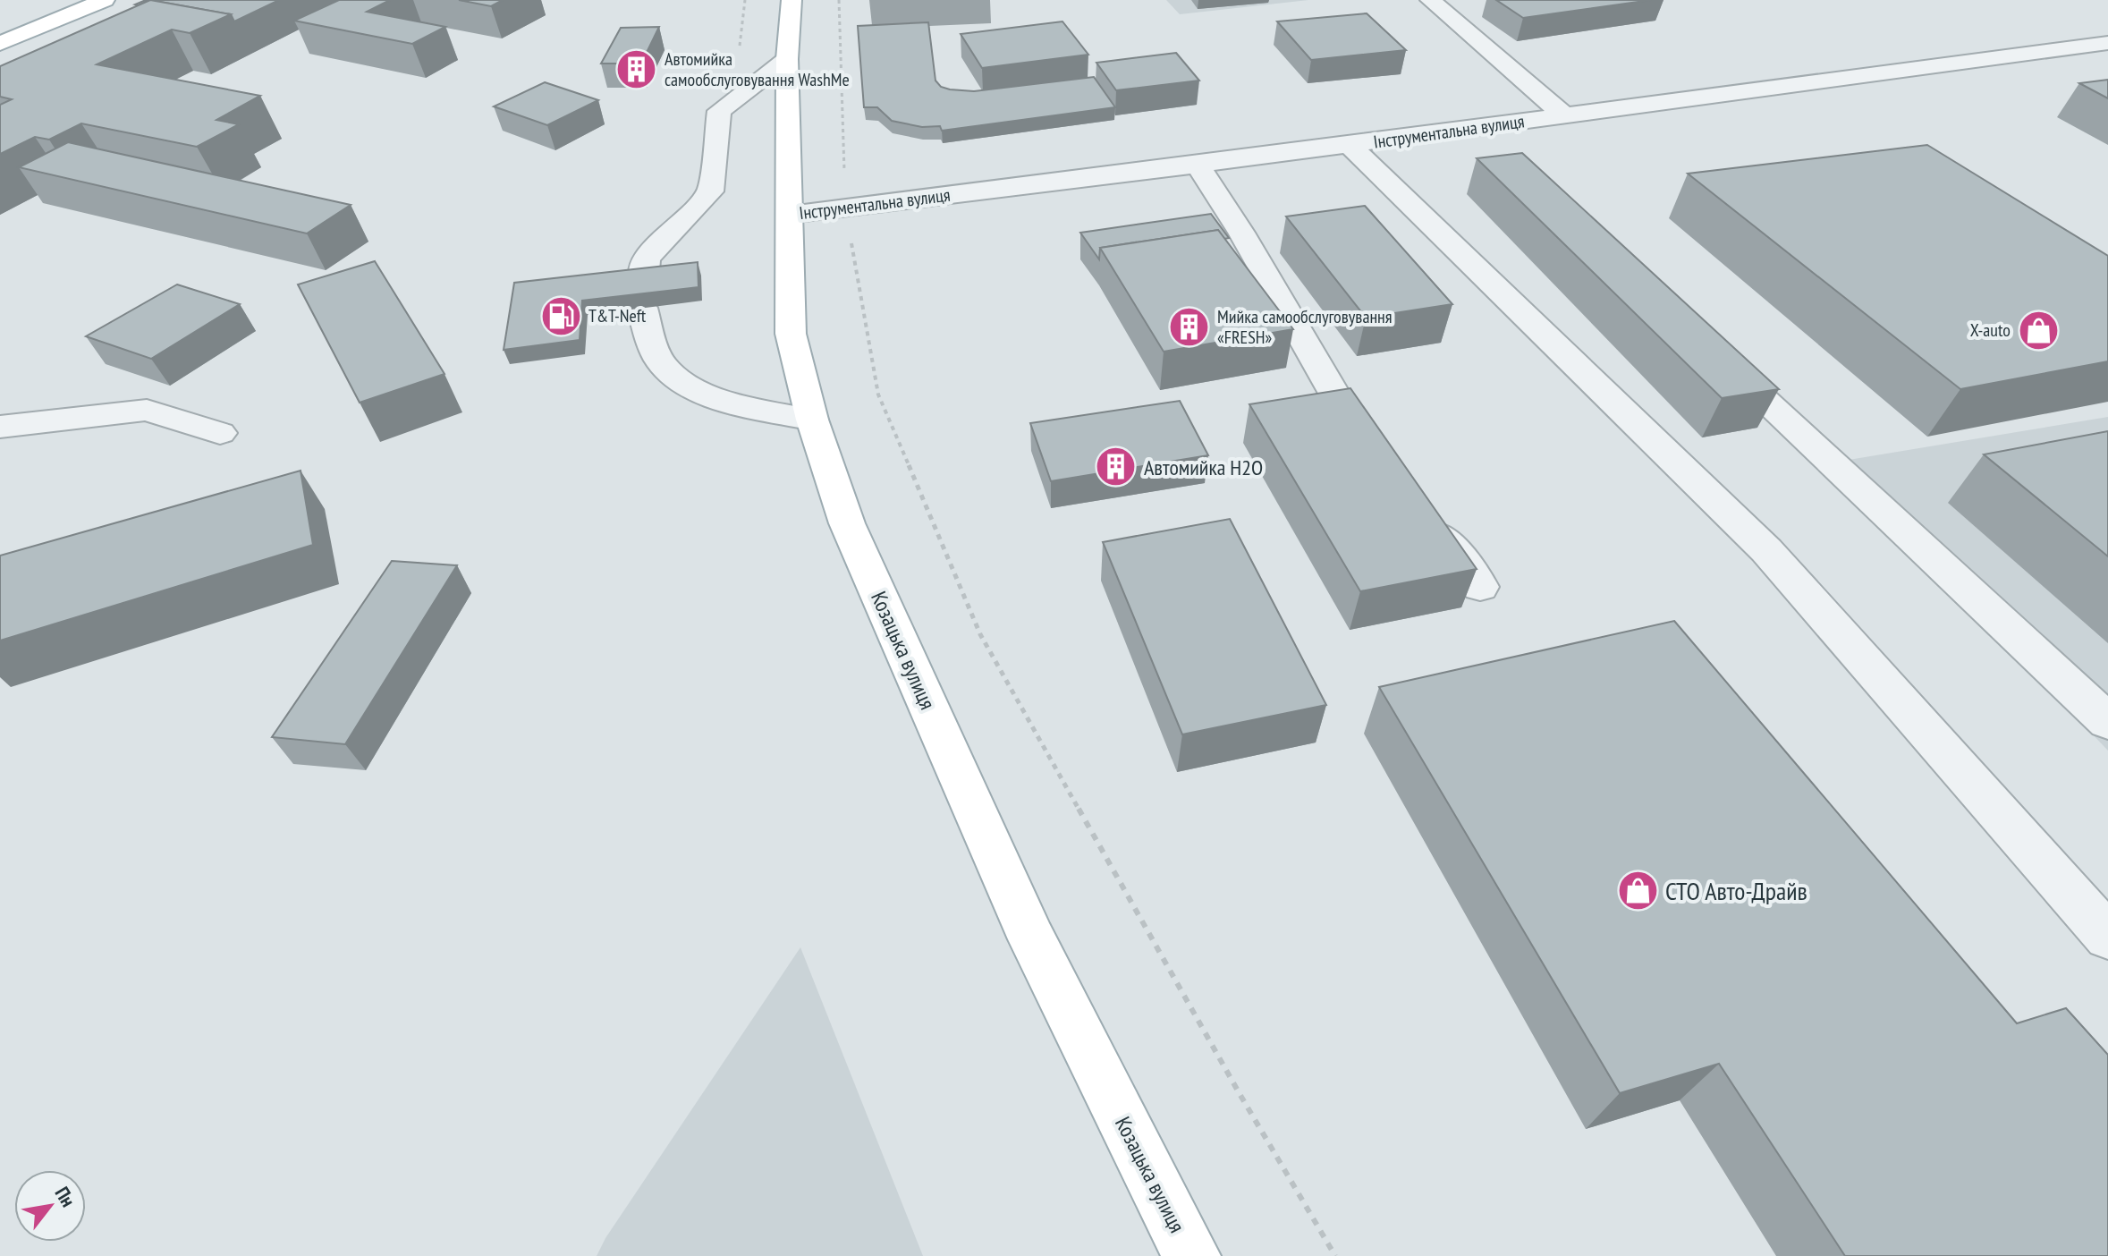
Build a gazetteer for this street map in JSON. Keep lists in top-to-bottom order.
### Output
{
  "streets": {
    "main road": ["Козацька вулиця"],
    "street": ["Інструментальна вулиця"]
  },
  "crossings": [
    ["Інструментальна вулиця", "Козацька вулиця"]
  ],
  "places": {
    "building": ["Автомийка самообслуговування WashMe", "Мийка самообслуговування «FRESH»", "Автомийка H2O"],
    "fuel station": ["T&T-Neft"],
    "shop": ["X-auto", "СТО Авто-Драйв"]
  },
  "north": "top right"
}
